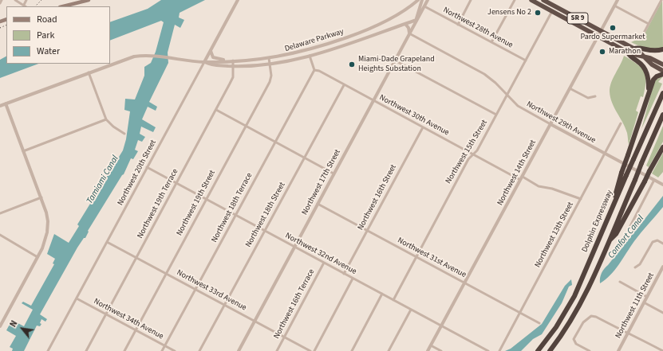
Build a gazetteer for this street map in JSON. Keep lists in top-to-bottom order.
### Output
{
  "streets": {
    "highway": ["SR 9", "Dolphin Expressway"],
    "street": [
      "Northwest 28th Avenue",
      "Delaware Parkway",
      "Northwest 30th Avenue",
      "Northwest 29th Avenue",
      "Northwest 15th Street",
      "Northwest 20th Street",
      "Northwest 14th Street",
      "Northwest 17th Street",
      "Northwest 16th Street",
      "Northwest 19th Street",
      "Northwest 19th Terrace",
      "Northwest 18th Terrace",
      "Northwest 18th Street",
      "Northwest 13th Street",
      "Northwest 32nd Avenue",
      "Northwest 31st Avenue",
      "Northwest 33rd Avenue",
      "Northwest 16th Terrace",
      "Northwest 11th Street",
      "Northwest 34th Avenue"
    ]
  },
  "crossings": [
    ["SR 9", "Northwest 15th Street"],
    ["SR 9", "Northwest 14th Street"],
    ["Northwest 28th Avenue", "Northwest 15th Street"],
    ["Northwest 28th Avenue", "Northwest 17th Street"],
    ["Delaware Parkway", "Northwest 20th Street"],
    ["Delaware Parkway", "Northwest 17th Street"],
    ["Delaware Parkway", "Northwest 19th Street"],
    ["Delaware Parkway", "Northwest 19th Terrace"],
    ["Northwest 30th Avenue", "Northwest 15th Street"],
    ["Northwest 30th Avenue", "Northwest 14th Street"],
    ["Northwest 30th Avenue", "Northwest 17th Street"],
    ["Northwest 30th Avenue", "Northwest 16th Street"],
    ["Northwest 30th Avenue", "Northwest 18th Terrace"],
    ["Northwest 30th Avenue", "Northwest 18th Street"],
    ["Northwest 30th Avenue", "Northwest 13th Street"],
    ["Northwest 29th Avenue", "Northwest 15th Street"],
    ["Northwest 29th Avenue", "Northwest 14th Street"],
    ["Northwest 29th Avenue", "Northwest 17th Street"],
    ["Northwest 29th Avenue", "Northwest 13th Street"],
    ["Northwest 15th Street", "Northwest 32nd Avenue"],
    ["Northwest 15th Street", "Northwest 31st Avenue"],
    ["Northwest 20th Street", "Northwest 32nd Avenue"],
    ["Northwest 20th Street", "Northwest 33rd Avenue"],
    ["Northwest 20th Street", "Northwest 34th Avenue"],
    ["Northwest 14th Street", "Northwest 32nd Avenue"],
    ["Northwest 14th Street", "Northwest 31st Avenue"],
    ["Northwest 17th Street", "Northwest 32nd Avenue"],
    ["Northwest 17th Street", "Northwest 31st Avenue"],
    ["Northwest 17th Street", "Northwest 33rd Avenue"],
    ["Northwest 16th Street", "Northwest 32nd Avenue"],
    ["Northwest 16th Street", "Northwest 31st Avenue"],
    ["Northwest 19th Street", "Northwest 32nd Avenue"],
    ["Northwest 19th Street", "Northwest 33rd Avenue"],
    ["Northwest 19th Street", "Northwest 34th Avenue"],
    ["Northwest 19th Terrace", "Northwest 32nd Avenue"],
    ["Northwest 19th Terrace", "Northwest 33rd Avenue"],
    ["Northwest 19th Terrace", "Northwest 34th Avenue"],
    ["Northwest 18th Terrace", "Northwest 32nd Avenue"],
    ["Northwest 18th Terrace", "Northwest 33rd Avenue"],
    ["Northwest 18th Terrace", "Northwest 34th Avenue"],
    ["Northwest 18th Street", "Northwest 32nd Avenue"],
    ["Northwest 18th Street", "Northwest 33rd Avenue"],
    ["Northwest 13th Street", "Northwest 31st Avenue"],
    ["Northwest 32nd Avenue", "Northwest 16th Terrace"],
    ["Northwest 33rd Avenue", "Northwest 16th Terrace"]
  ],
  "water": ["Tamiami Canal", "Comfort Canal"],
  "places": [
    "Jensens No 2",
    "Pardo Supermarket",
    "Marathon",
    "Miami-Dade Grapeland Heights Substation"
  ],
  "legend": ["Road", "Park", "Water"],
  "north": "top left"
}
